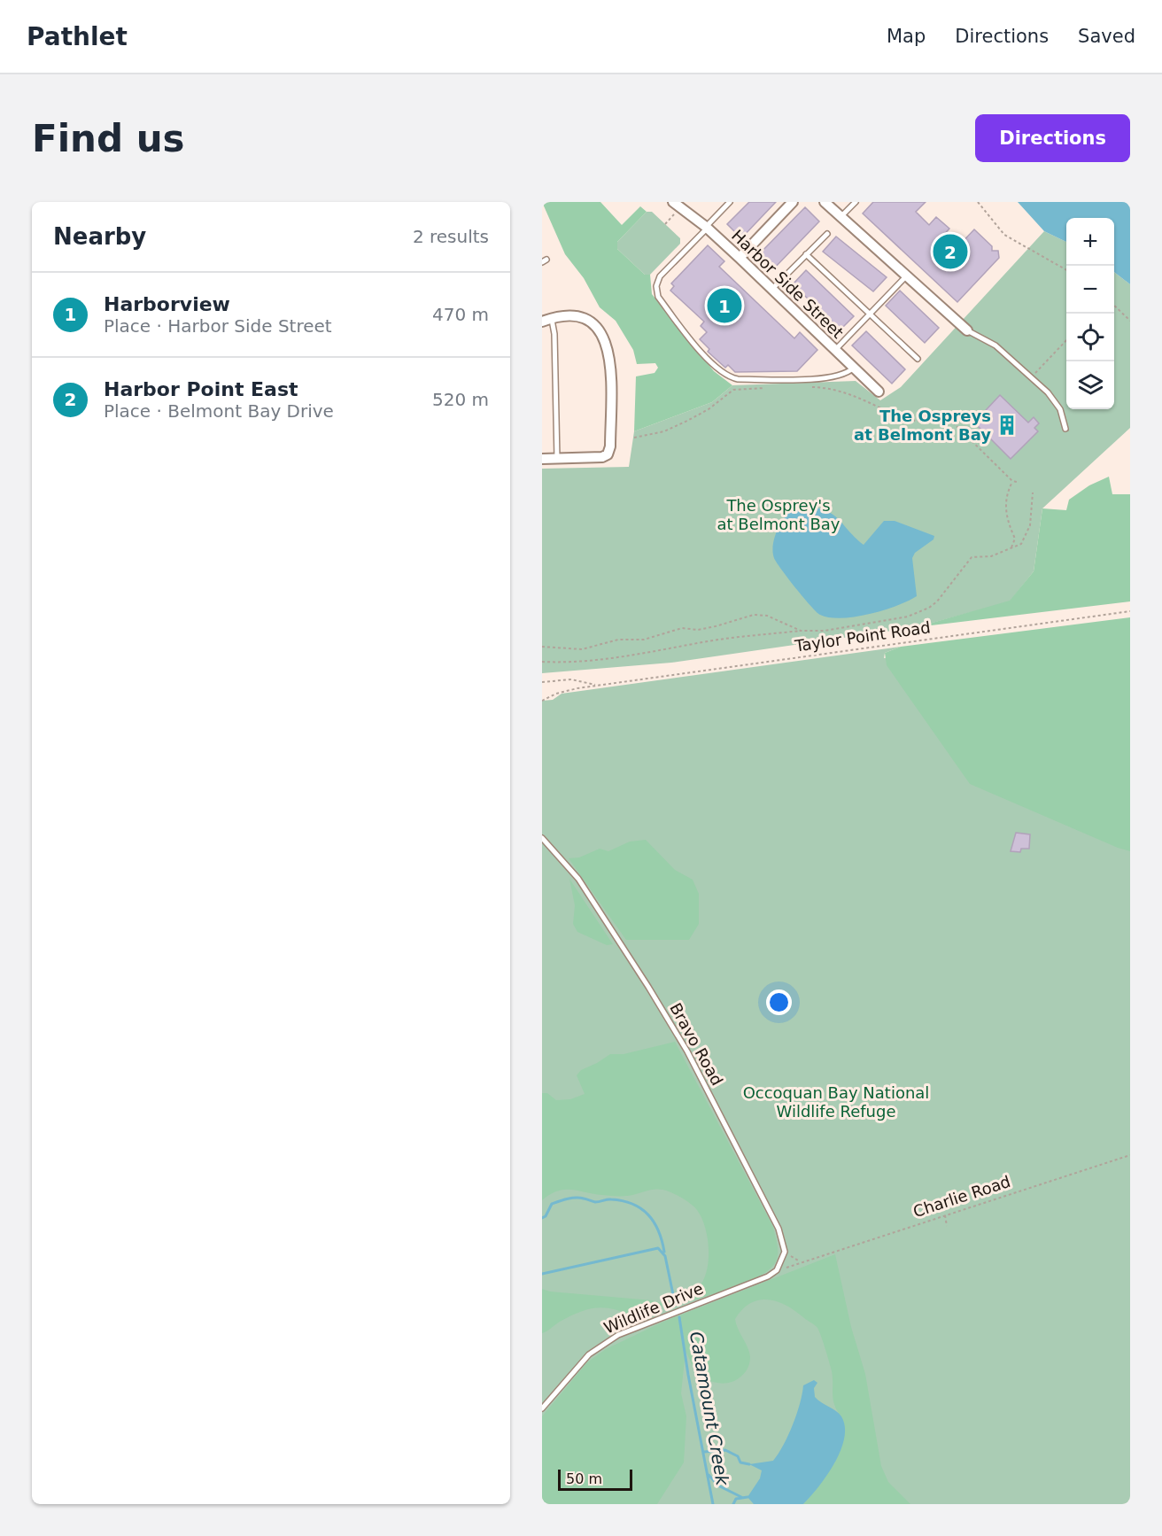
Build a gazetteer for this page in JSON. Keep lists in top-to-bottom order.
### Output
{
  "streets": {
    "street": ["Harbor Side Street"],
    "lane": ["Bravo Road", "Wildlife Drive"],
    "path": ["Taylor Point Road", "Charlie Road"]
  },
  "crossings": [
    ["Bravo Road", "Wildlife Drive"]
  ],
  "water": ["Catamount Creek"],
  "parks": ["The Osprey's at Belmont Bay", "Occoquan Bay National Wildlife Refuge"],
  "places": {
    "building": ["The Ospreys at Belmont Bay"]
  },
  "scale_bar": "50 m",
  "page": {
    "header": "Pathlet",
    "nav": ["Map", "Directions", "Saved"],
    "buttons": "Directions",
    "title": "Find us",
    "heading": ["Nearby", "2 results"],
    "map_buttons": ["+", "−"],
    "pins": ["2", "1"],
    "list": [
      {
        "mark": "1",
        "name": "Harborview",
        "note": "Place · Harbor Side Street",
        "value": "470 m"
      },
      {
        "mark": "2",
        "name": "Harbor Point East",
        "note": "Place · Belmont Bay Drive",
        "value": "520 m"
      }
    ],
    "scale": "50 m"
  }
}
